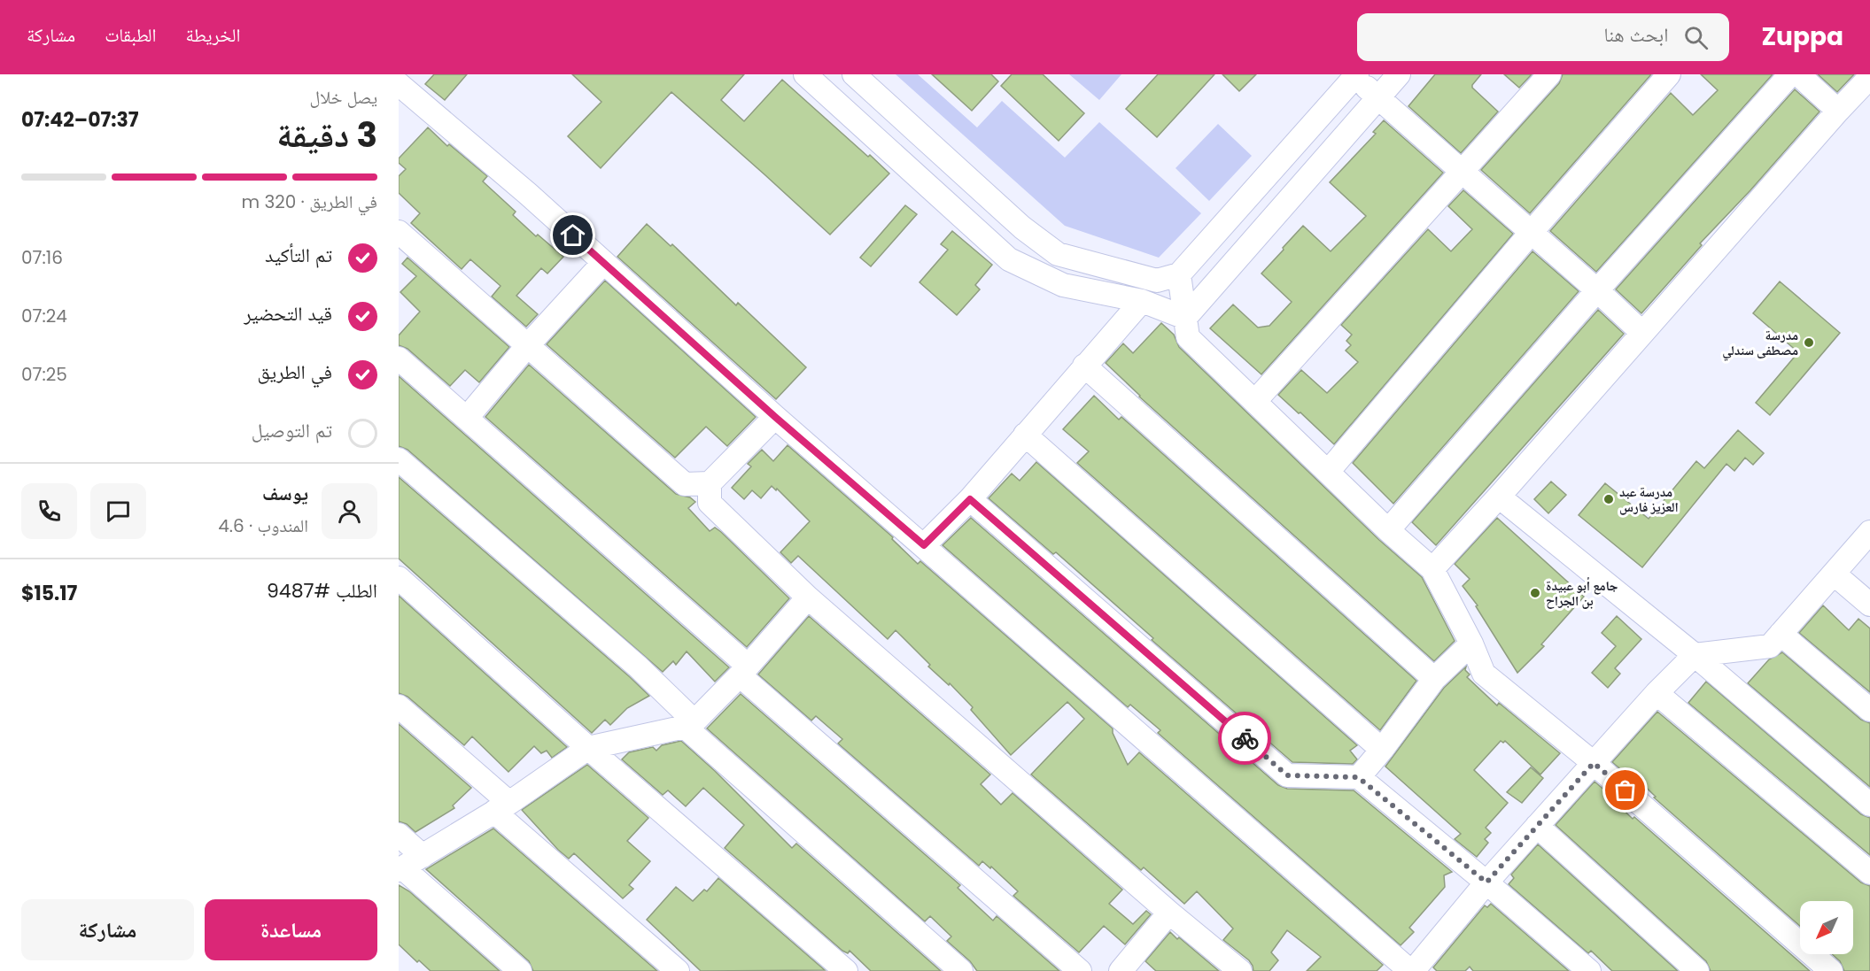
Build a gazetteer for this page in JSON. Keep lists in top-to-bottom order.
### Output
{
  "places": ["مدرسة مصطفى سندلي", "مدرسة عبد العزيز فارس", "جامع أبو عبيدة بن الجراح"],
  "north": "bottom left",
  "page": {
    "header": "Zuppa",
    "search": "ابحث هنا",
    "nav": ["الخريطة", "الطبقات", "مشاركة"],
    "heading": ["3 دقيقة", "يصل خلال", "07:37–07:42"],
    "panel": [
      "يوسف",
      "المندوب · 4.6",
      "الطلب #9487",
      "$15.17"
    ],
    "bar": "في الطريق · 320 m",
    "list": [
      ["تم التأكيد", "07:16"],
      ["قيد التحضير", "07:24"],
      ["في الطريق", "07:25"],
      "تم التوصيل"
    ],
    "buttons": ["مساعدة", "مشاركة"]
  }
}
